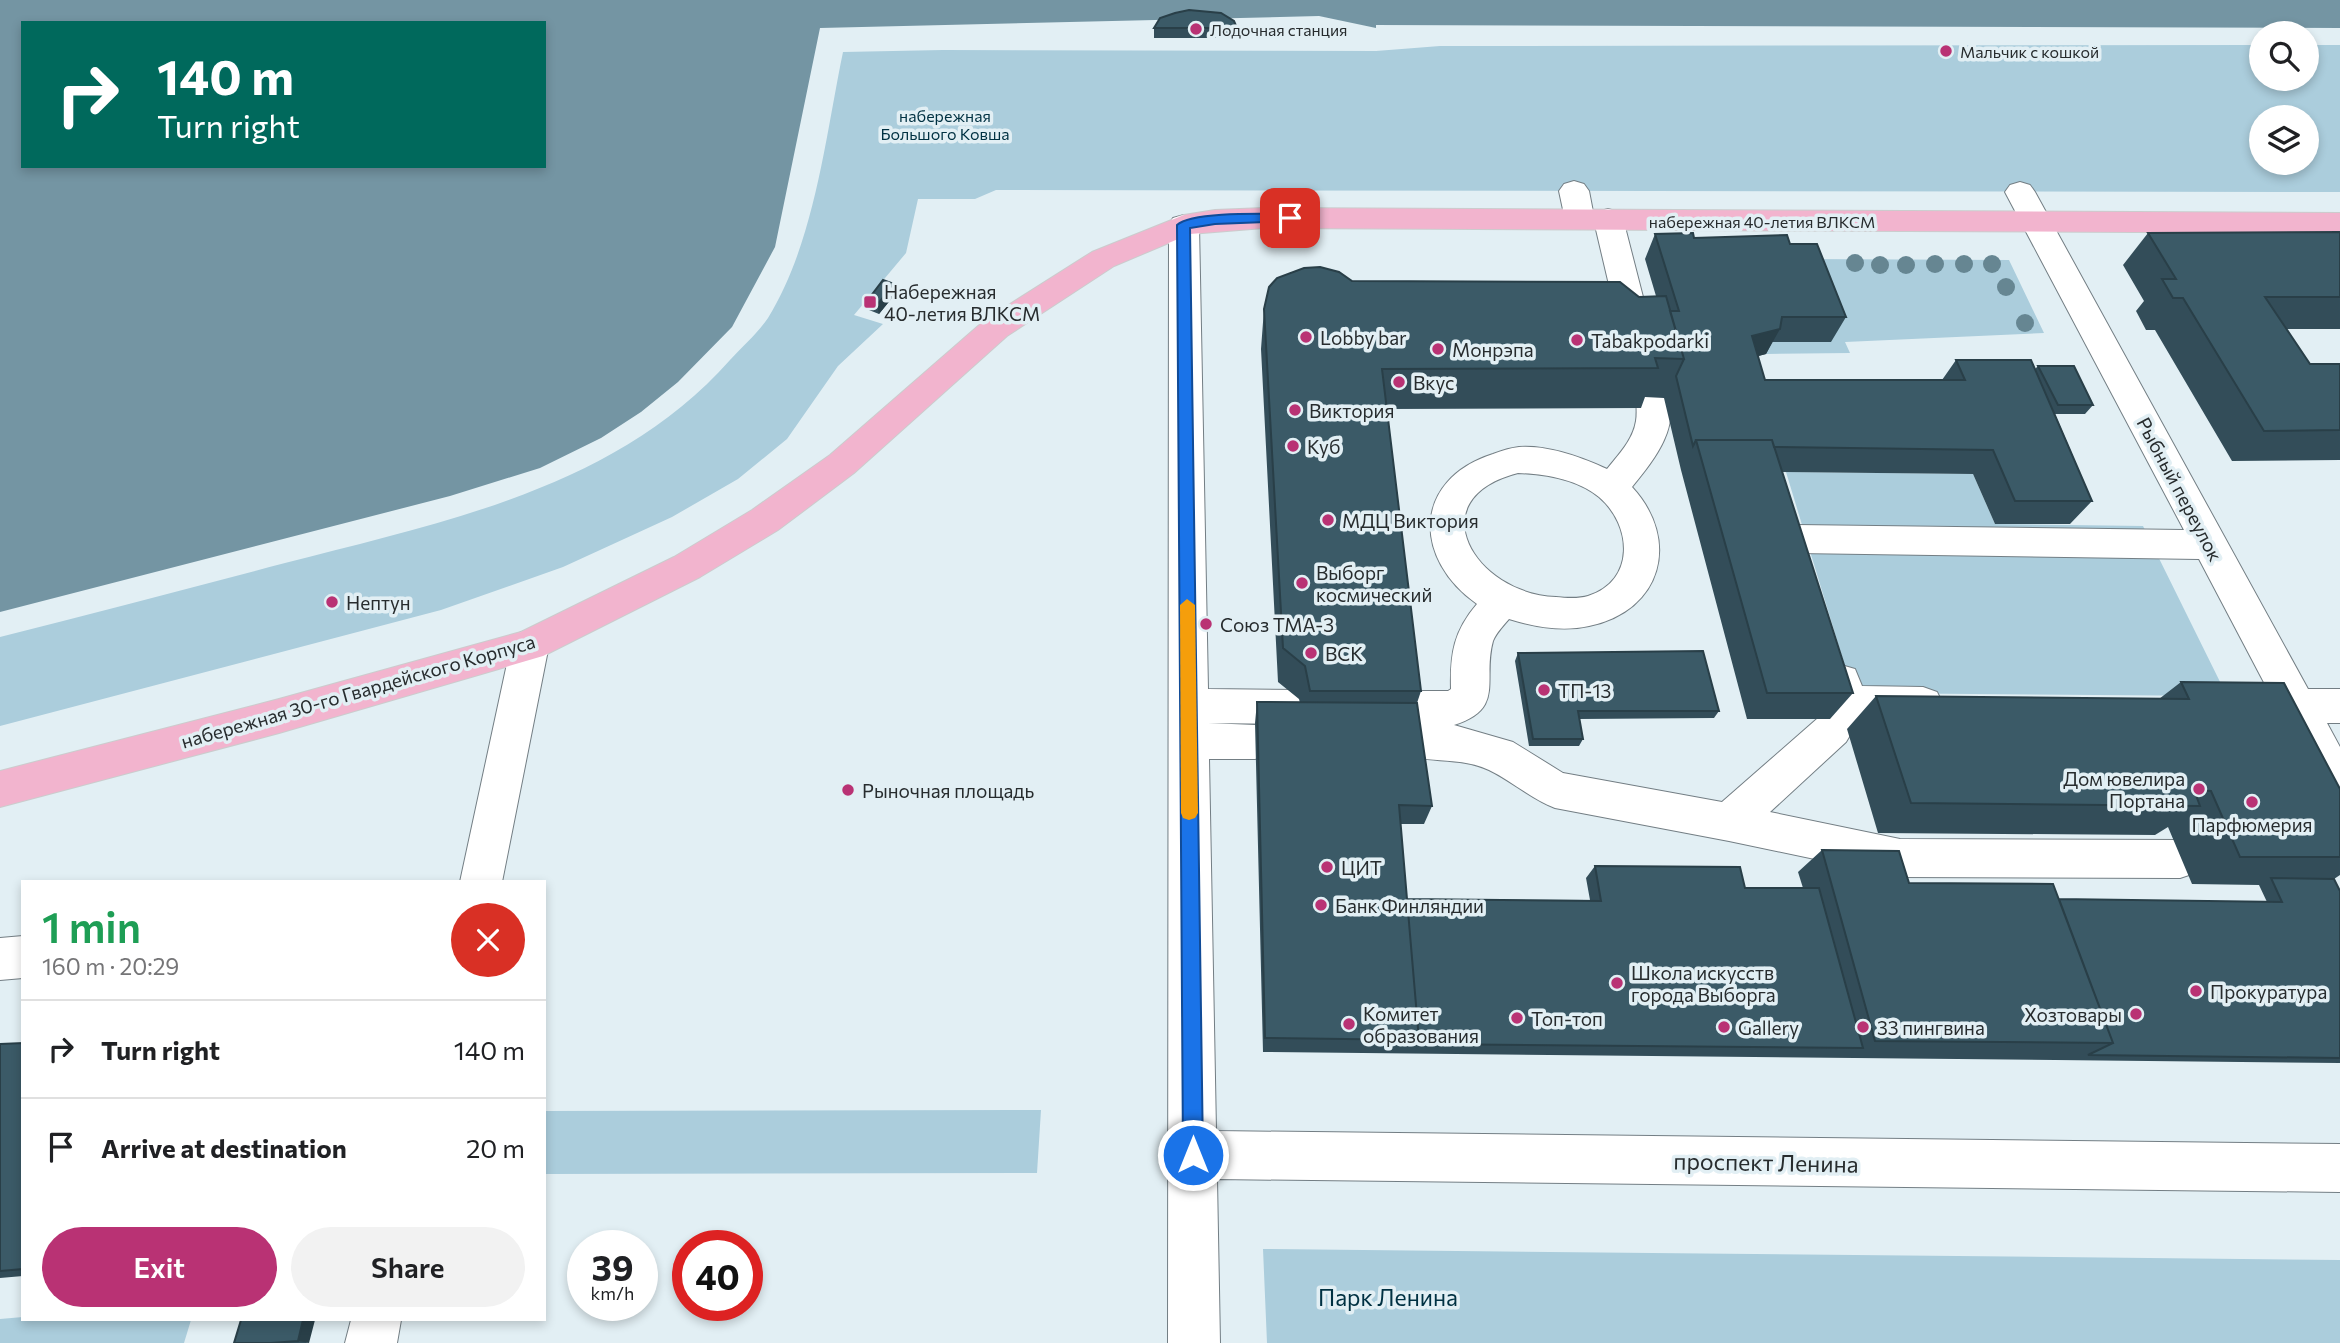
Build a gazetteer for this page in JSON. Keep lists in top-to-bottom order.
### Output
{
  "streets": {
    "main road": ["набережная 40-летия ВЛКСМ", "набережная 30-го Гвардейского Корпуса"],
    "street": ["Рыбный переулок", "проспект Ленина"]
  },
  "crossings": [
    ["набережная 40-летия ВЛКСМ", "Рыбный переулок"],
    ["набережная 40-летия ВЛКСМ", "набережная 30-го Гвардейского Корпуса"]
  ],
  "parks": ["набережная Большого Ковша", "Парк Ленина"],
  "places": {
    "other": [
      "Лодочная станция",
      "Мальчик с кошкой",
      "Lobby bar",
      "Tabakpodarki",
      "Монрэпа",
      "Вкус",
      "Виктория",
      "Куб",
      "МДЦ Виктория",
      "Выборг космический",
      "Нептун",
      "Союз ТМА-3",
      "ВСК",
      "ТП-13",
      "Дом ювелира Портана",
      "Рыночная площадь",
      "Парфюмерия",
      "ЦИТ",
      "Банк Финляндии",
      "Школа искусств города Выборга",
      "Прокуратура",
      "Хозтовары",
      "Топ-топ",
      "Комитет образования",
      "Gallery",
      "33 пингвина"
    ],
    "transit": ["Набережная 40-летия ВЛКСМ"]
  },
  "page": {
    "turn": ["140 m", "Turn right"],
    "heading": ["1 min", "160 m · 20:29"],
    "list": [
      {
        "name": "Turn right",
        "value": "140 m"
      },
      {
        "name": "Arrive at destination",
        "value": "20 m"
      }
    ],
    "buttons": ["Exit", "Share"],
    "speed": "39 km/h",
    "limit": "40"
  }
}
